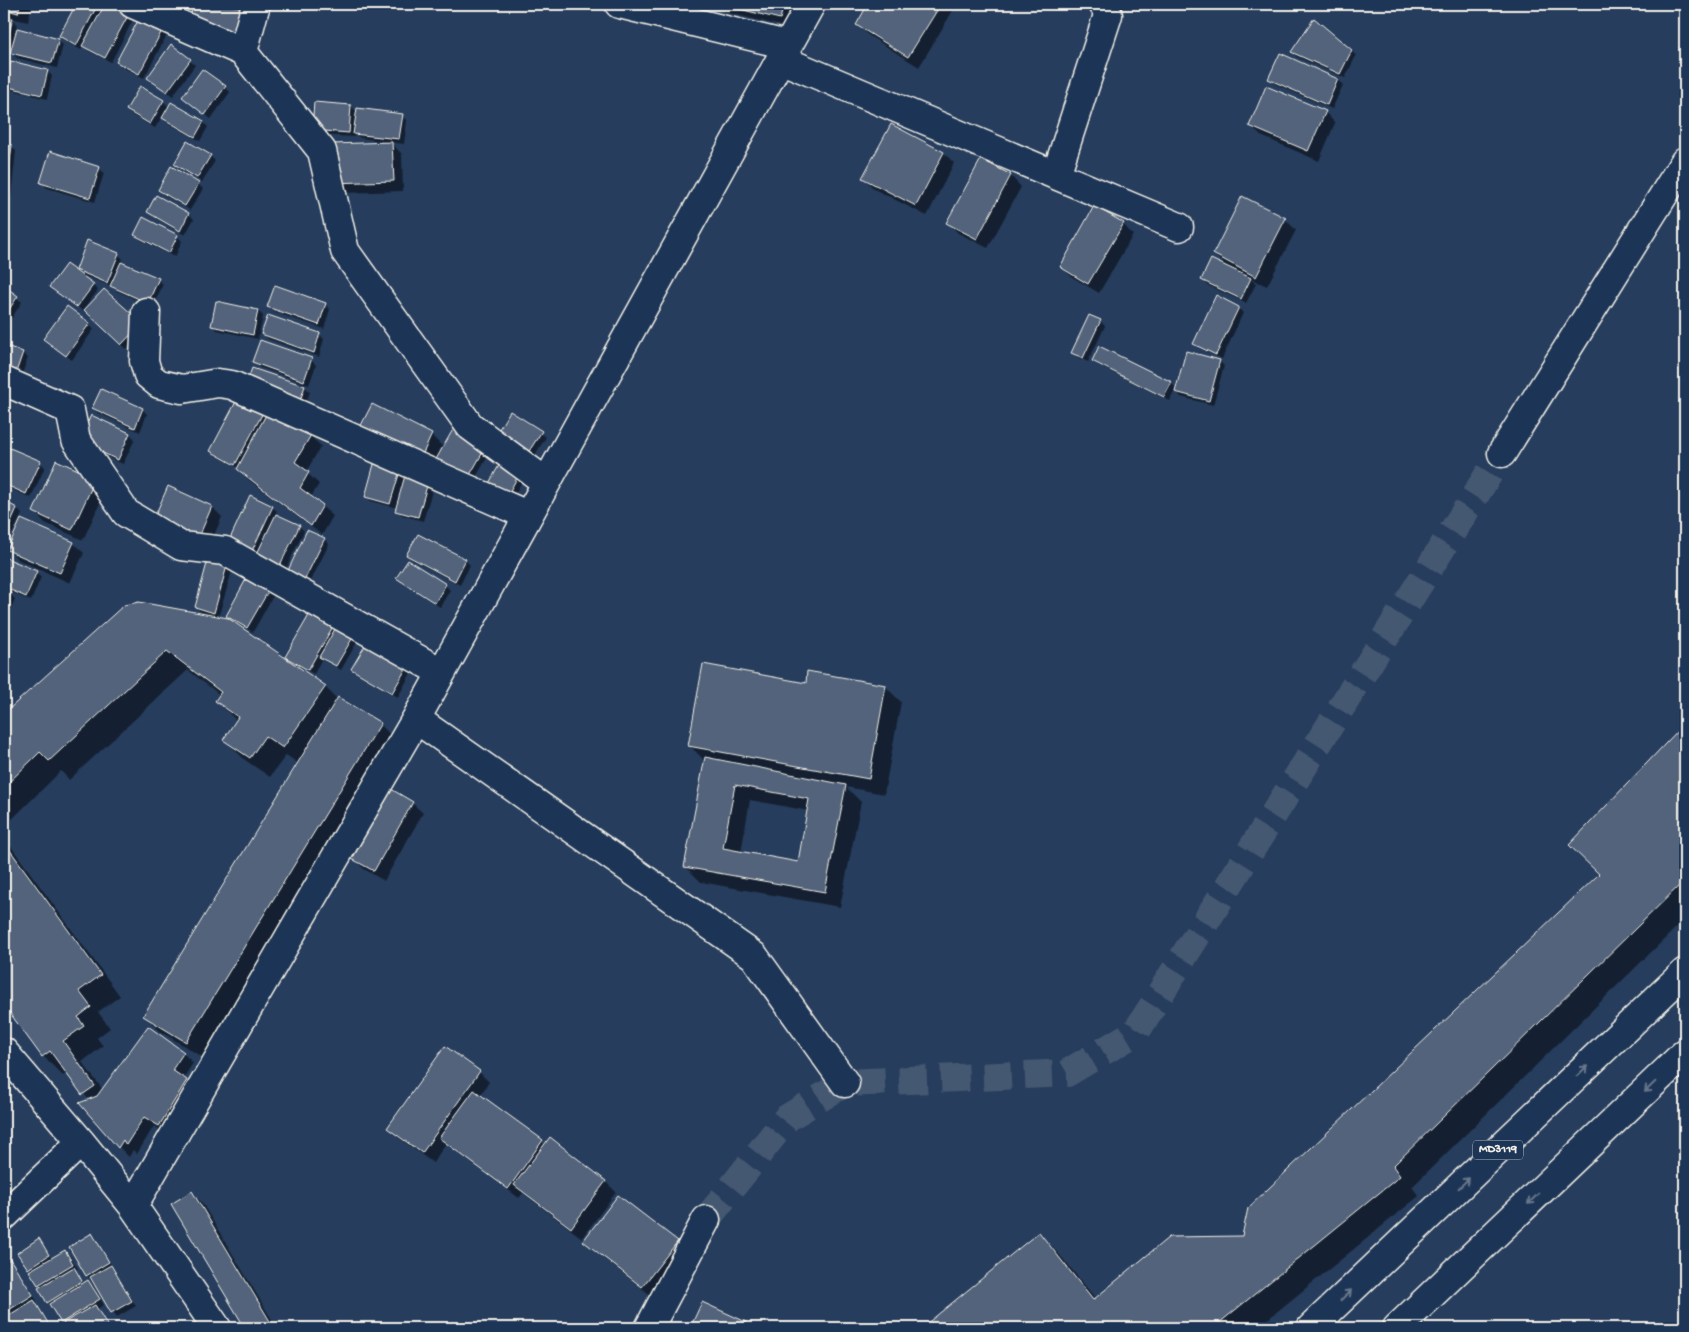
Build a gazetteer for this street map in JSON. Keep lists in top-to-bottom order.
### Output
{
  "streets": {
    "street": ["MD3119"]
  }
}
